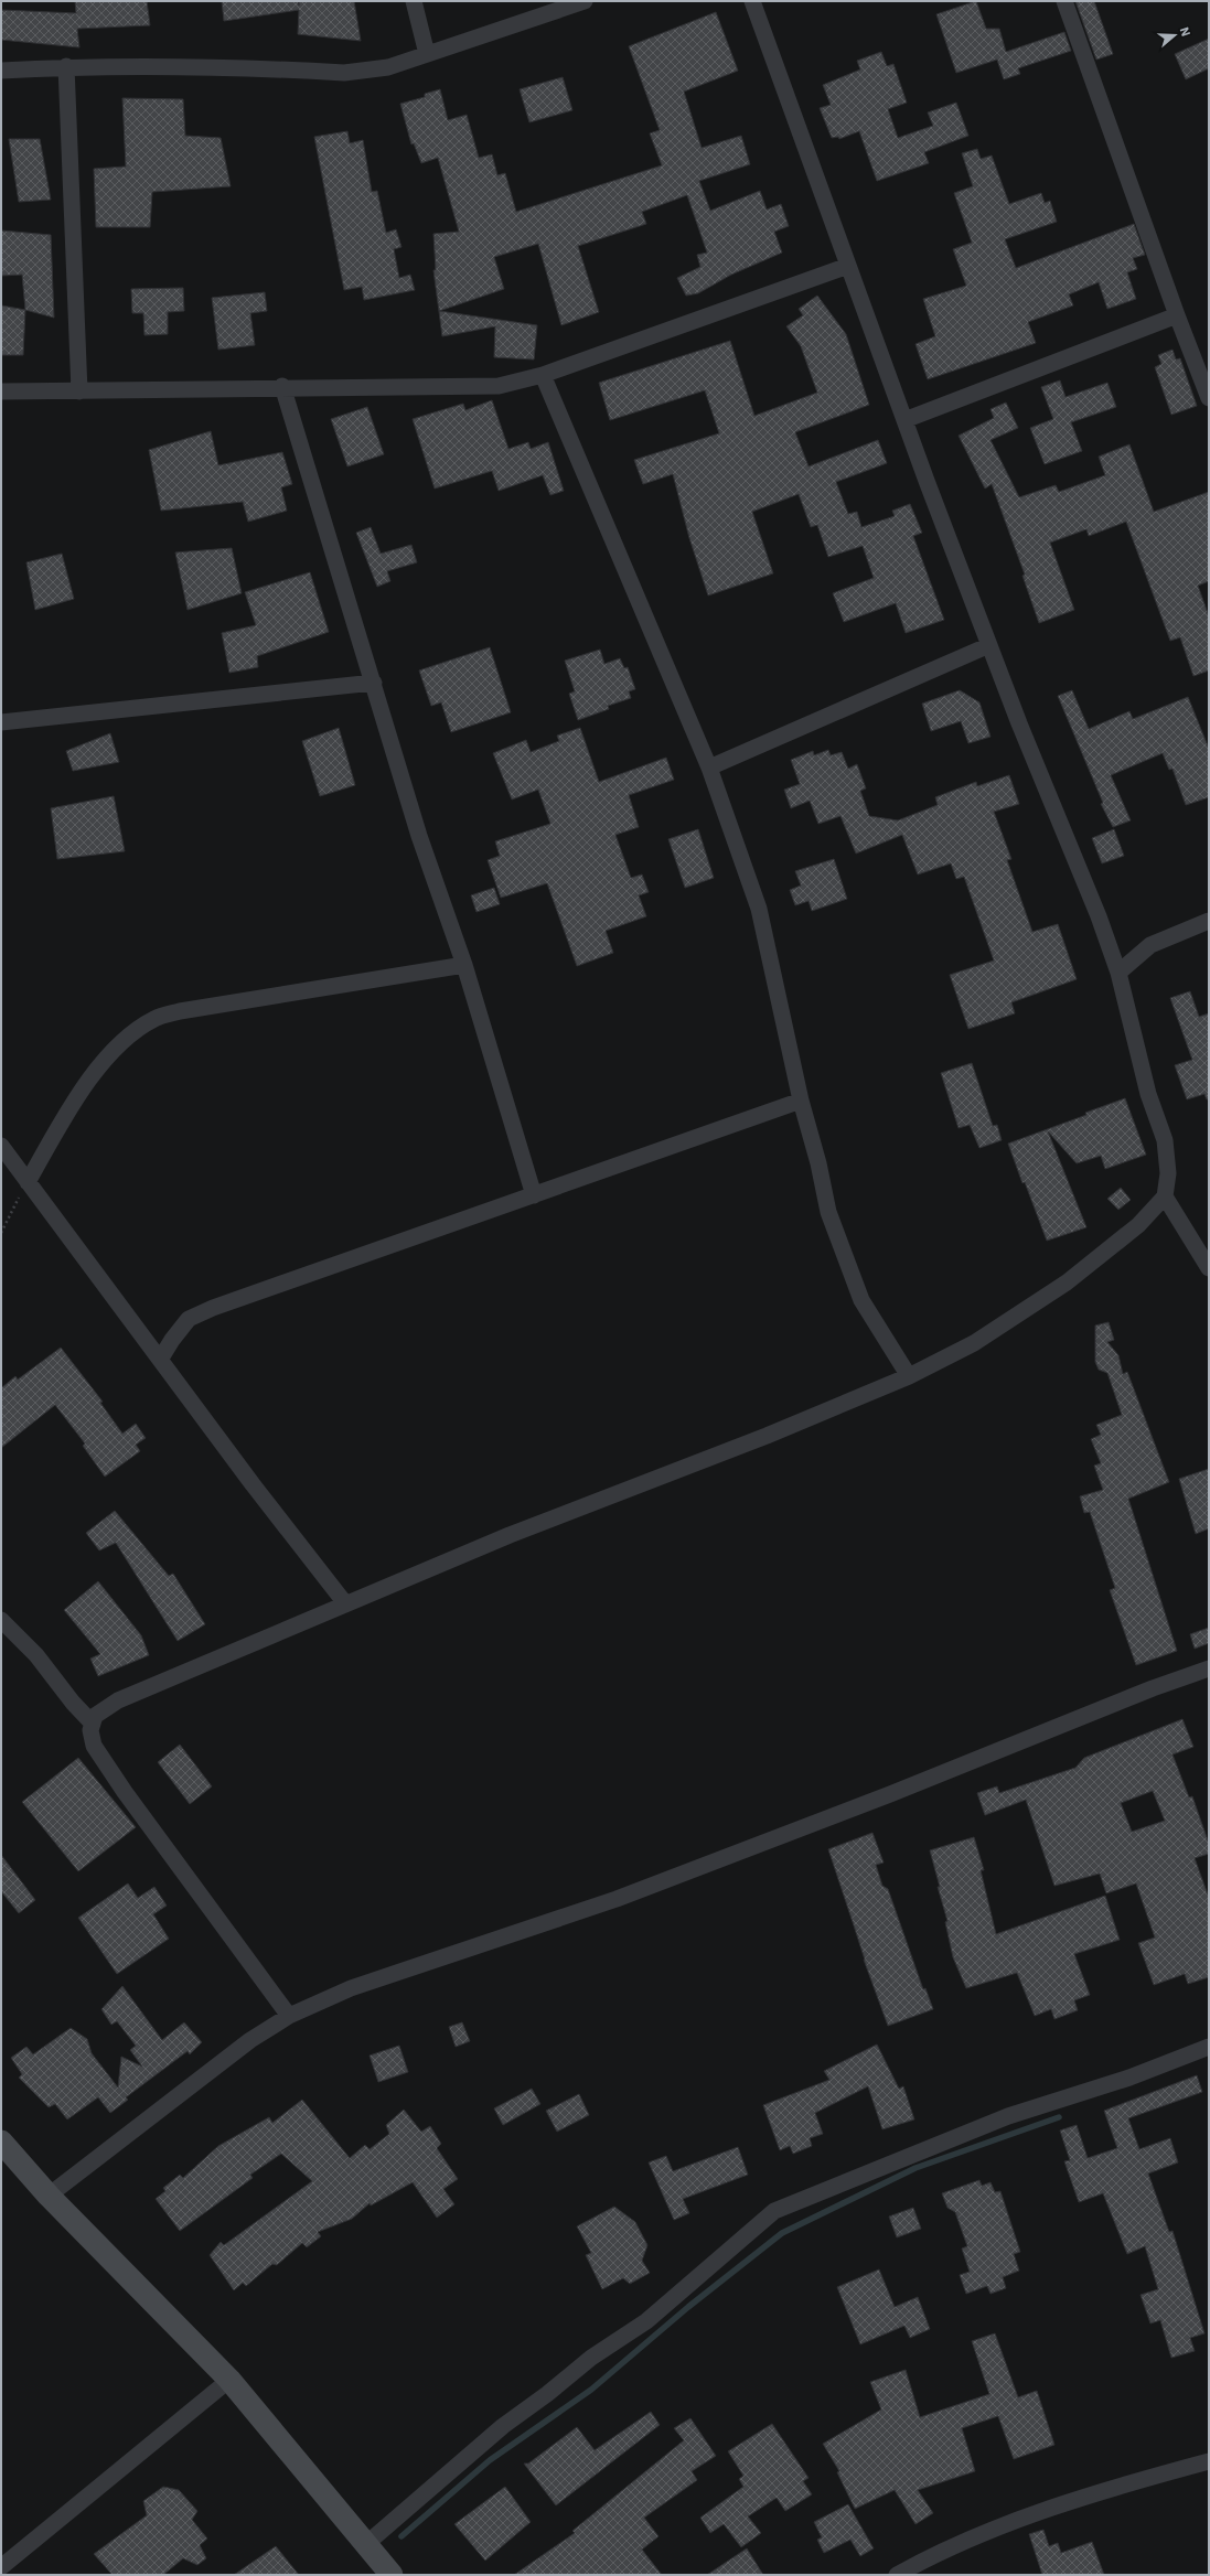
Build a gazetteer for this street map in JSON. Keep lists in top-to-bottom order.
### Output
{
  "north": "right"
}
